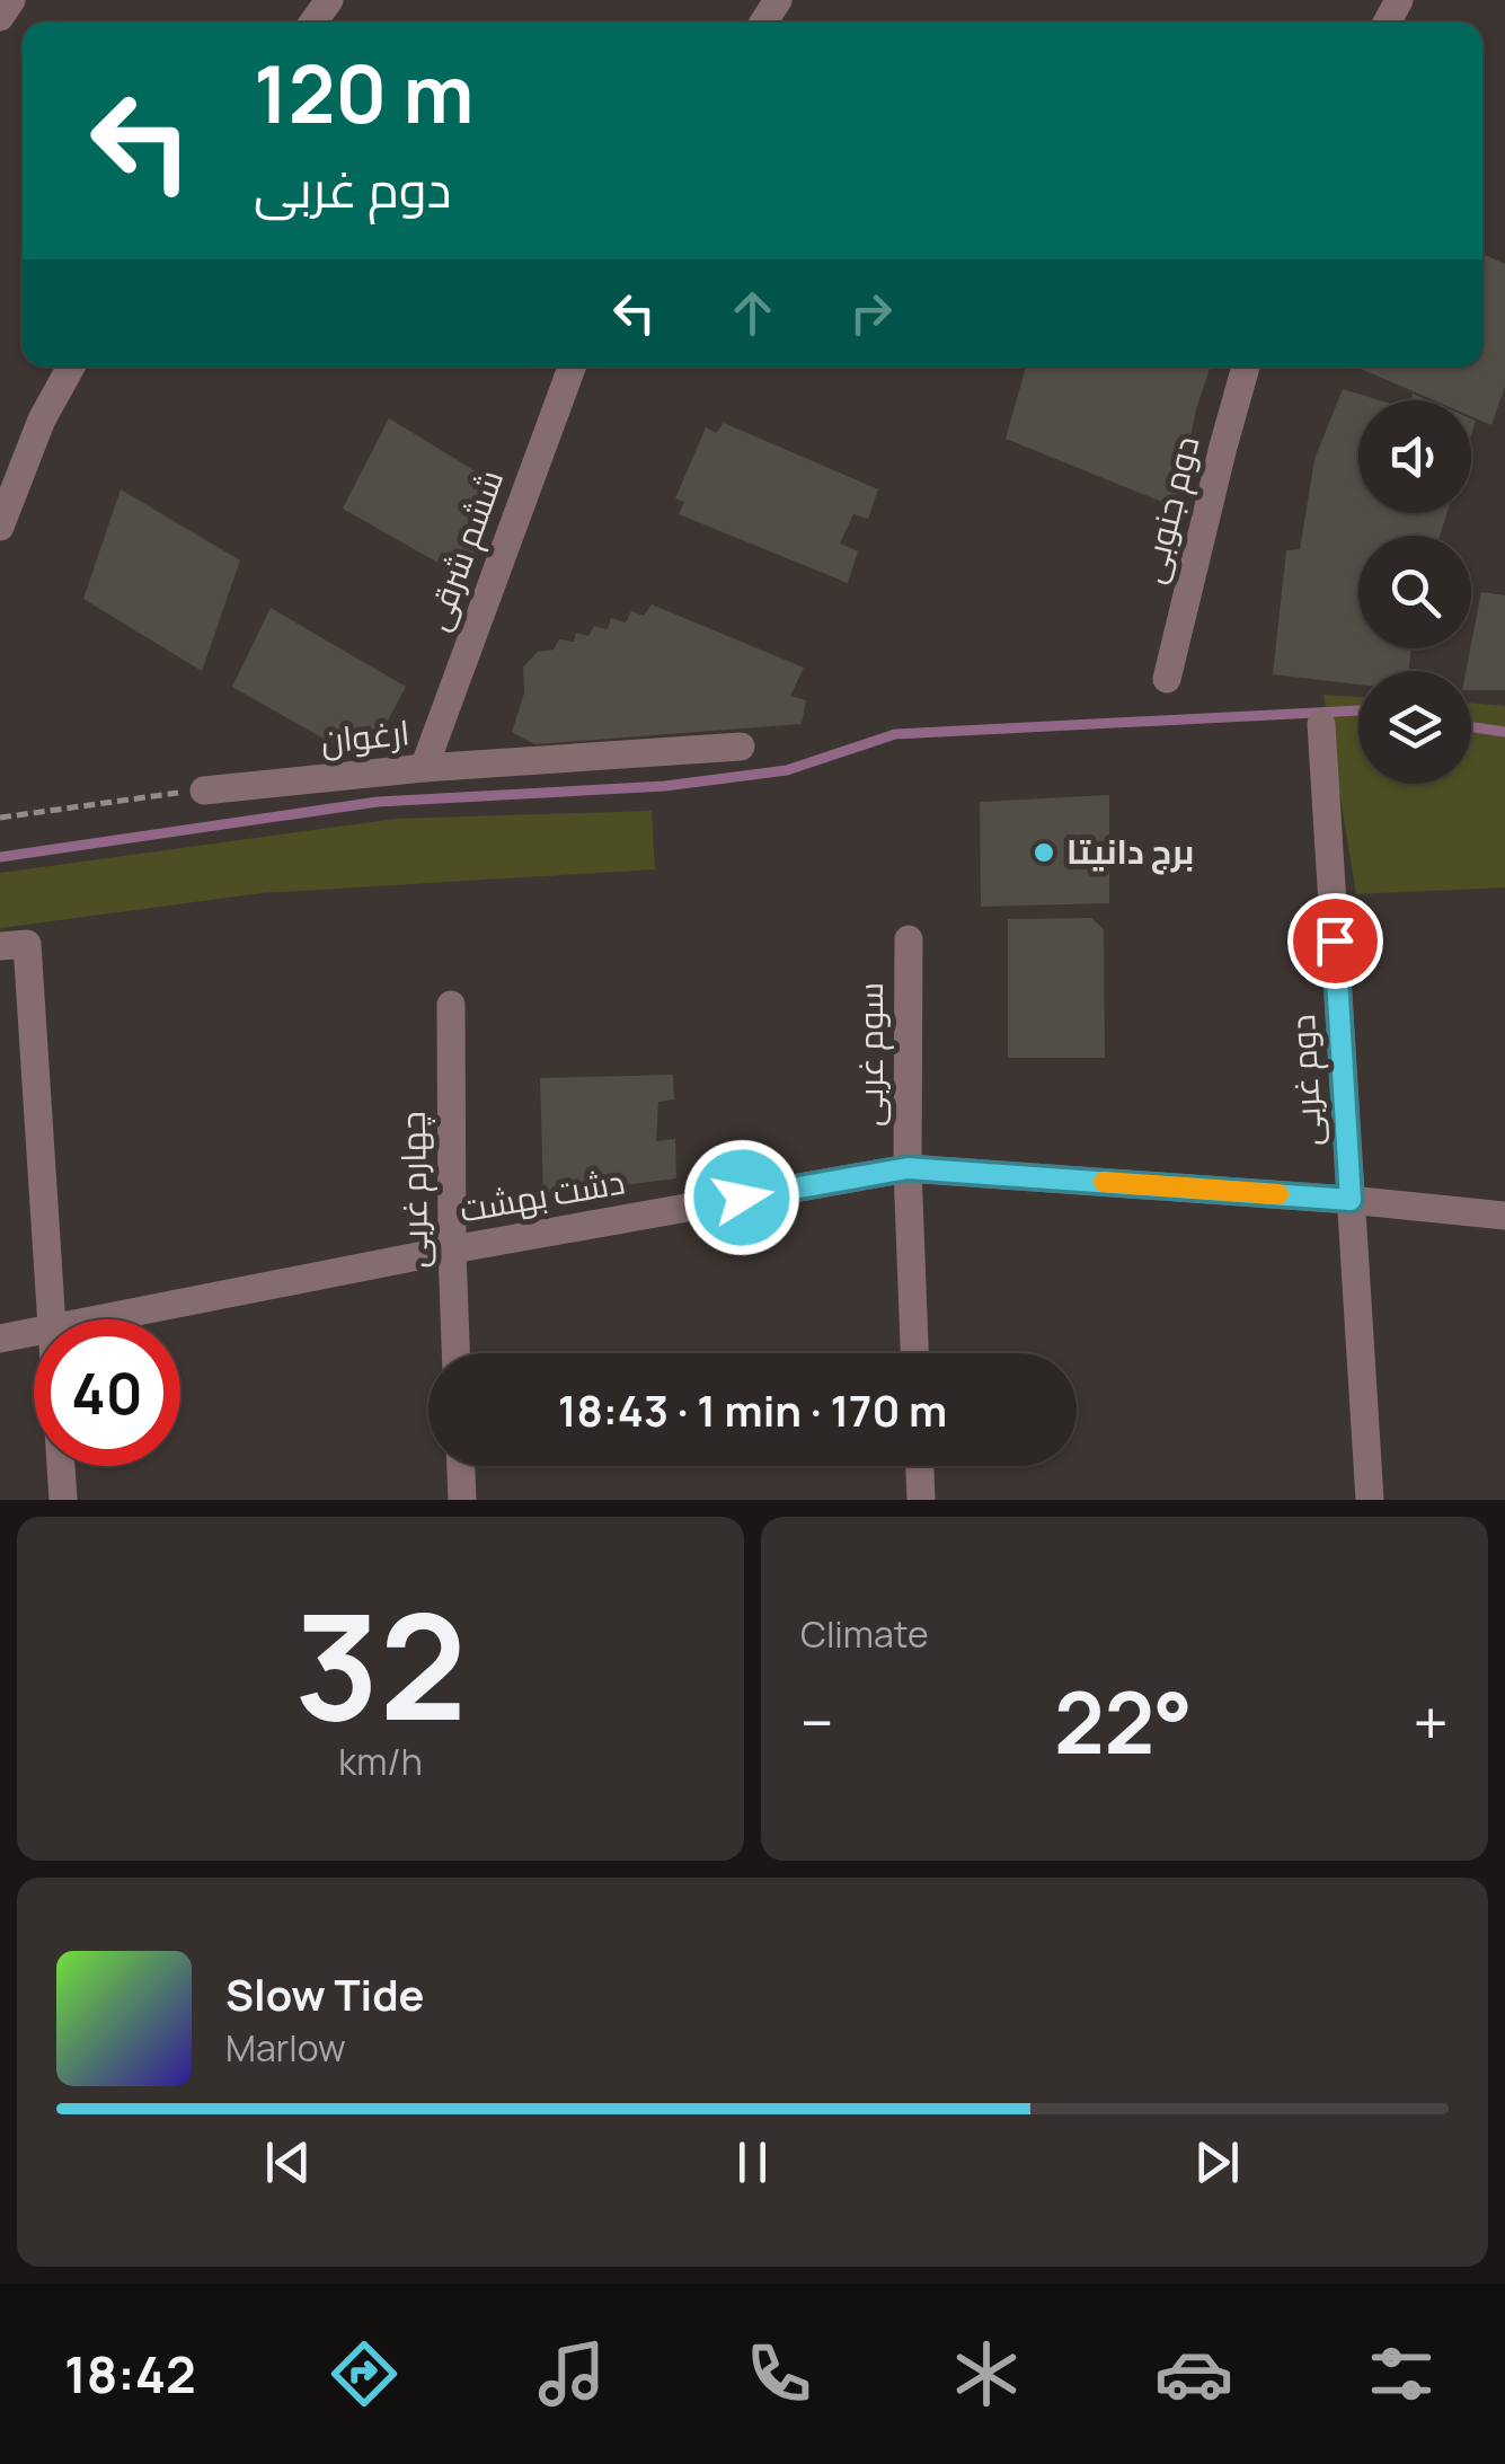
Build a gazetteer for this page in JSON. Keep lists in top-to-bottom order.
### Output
{
  "streets": {
    "street": [
      "دوم جنوبی",
      "ششم شرقی",
      "ارغوان",
      "سوم غربی",
      "دوم غربی",
      "چهارم غربی",
      "دشت بهشت"
    ]
  },
  "crossings": [
    ["ششم شرقی", "ارغوان"],
    ["سوم غربی", "دشت بهشت"],
    ["دوم غربی", "دشت بهشت"],
    ["چهارم غربی", "دشت بهشت"]
  ],
  "places": ["برج دانیتا"],
  "page": {
    "turn": ["120 m", "دوم غربی"],
    "limit": "40",
    "trip": "18:43 · 1 min · 170 m",
    "tile": [
      ["32", "km/h"],
      "Climate"
    ],
    "heat": ["−", "22°", "+"],
    "song": ["Slow Tide", "Marlow"],
    "tabs": "18:42"
  }
}
